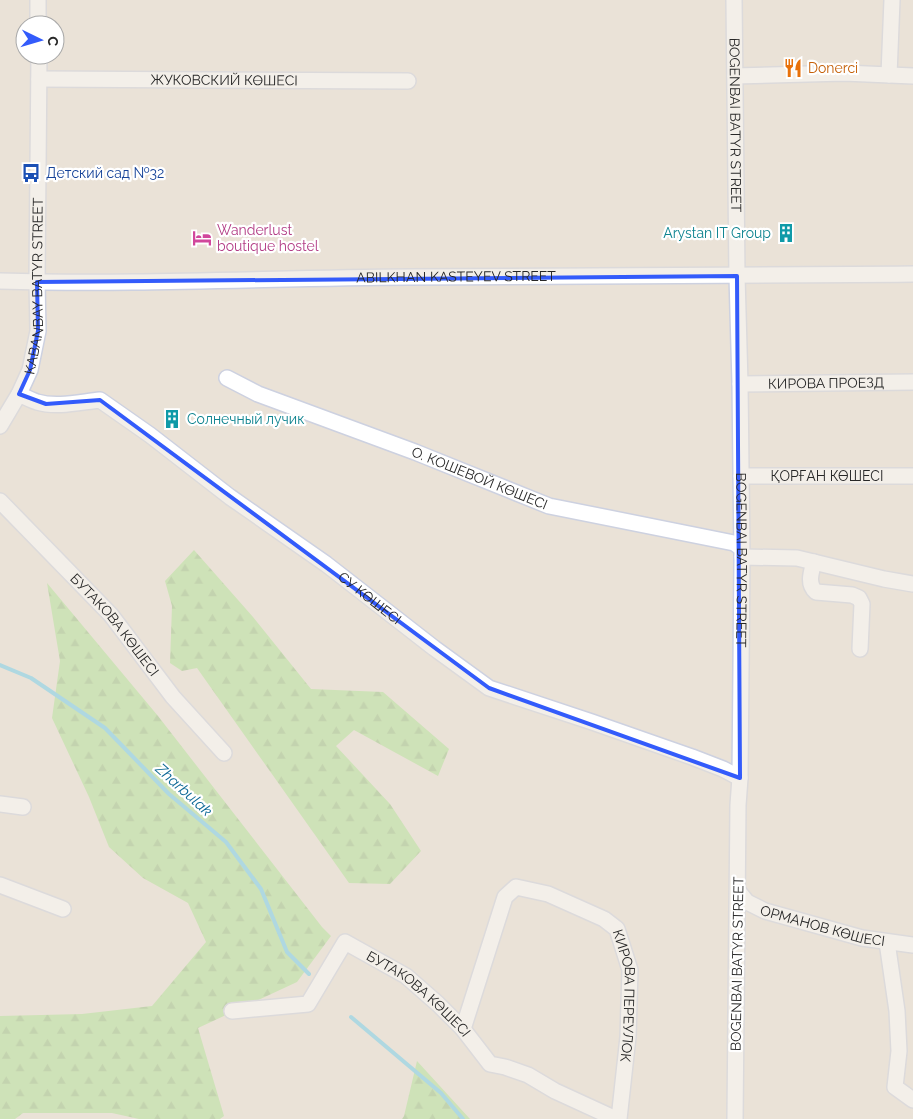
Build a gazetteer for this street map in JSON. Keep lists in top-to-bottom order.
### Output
{
  "streets": {
    "street": [
      "ЖУКОВСКИЙ КӨШЕСІ",
      "BOGENBAI BATYR STREET",
      "ABILKHAN KASTEYEV STREET",
      "KABANBAY BATYR STREET",
      "КИРОВА ПРОЕЗД",
      "ҚОРҒАН КӨШЕСІ",
      "О. КОШЕВОЙ КӨШЕСІ",
      "СУ КӨШЕСІ",
      "БУТАКОВА КӨШЕСІ",
      "ОРМАНОВ КӨШЕСІ",
      "КИРОВА ПЕРЕУЛОК"
    ]
  },
  "crossings": [
    ["ЖУКОВСКИЙ КӨШЕСІ", "KABANBAY BATYR STREET"],
    ["BOGENBAI BATYR STREET", "ABILKHAN KASTEYEV STREET"],
    ["BOGENBAI BATYR STREET", "КИРОВА ПРОЕЗД"],
    ["BOGENBAI BATYR STREET", "ҚОРҒАН КӨШЕСІ"],
    ["BOGENBAI BATYR STREET", "О. КОШЕВОЙ КӨШЕСІ"],
    ["BOGENBAI BATYR STREET", "СУ КӨШЕСІ"],
    ["BOGENBAI BATYR STREET", "ОРМАНОВ КӨШЕСІ"],
    ["ABILKHAN KASTEYEV STREET", "KABANBAY BATYR STREET"],
    ["KABANBAY BATYR STREET", "СУ КӨШЕСІ"],
    ["БУТАКОВА КӨШЕСІ", "КИРОВА ПЕРЕУЛОК"]
  ],
  "water": ["Zharbulak"],
  "places": {
    "restaurant": ["Donerci"],
    "bus stop": ["Детский сад №32"],
    "building": ["Arystan IT Group", "Солнечный лучик"],
    "hotel": ["Wanderlust boutique hostel"]
  },
  "north": "right"
}
